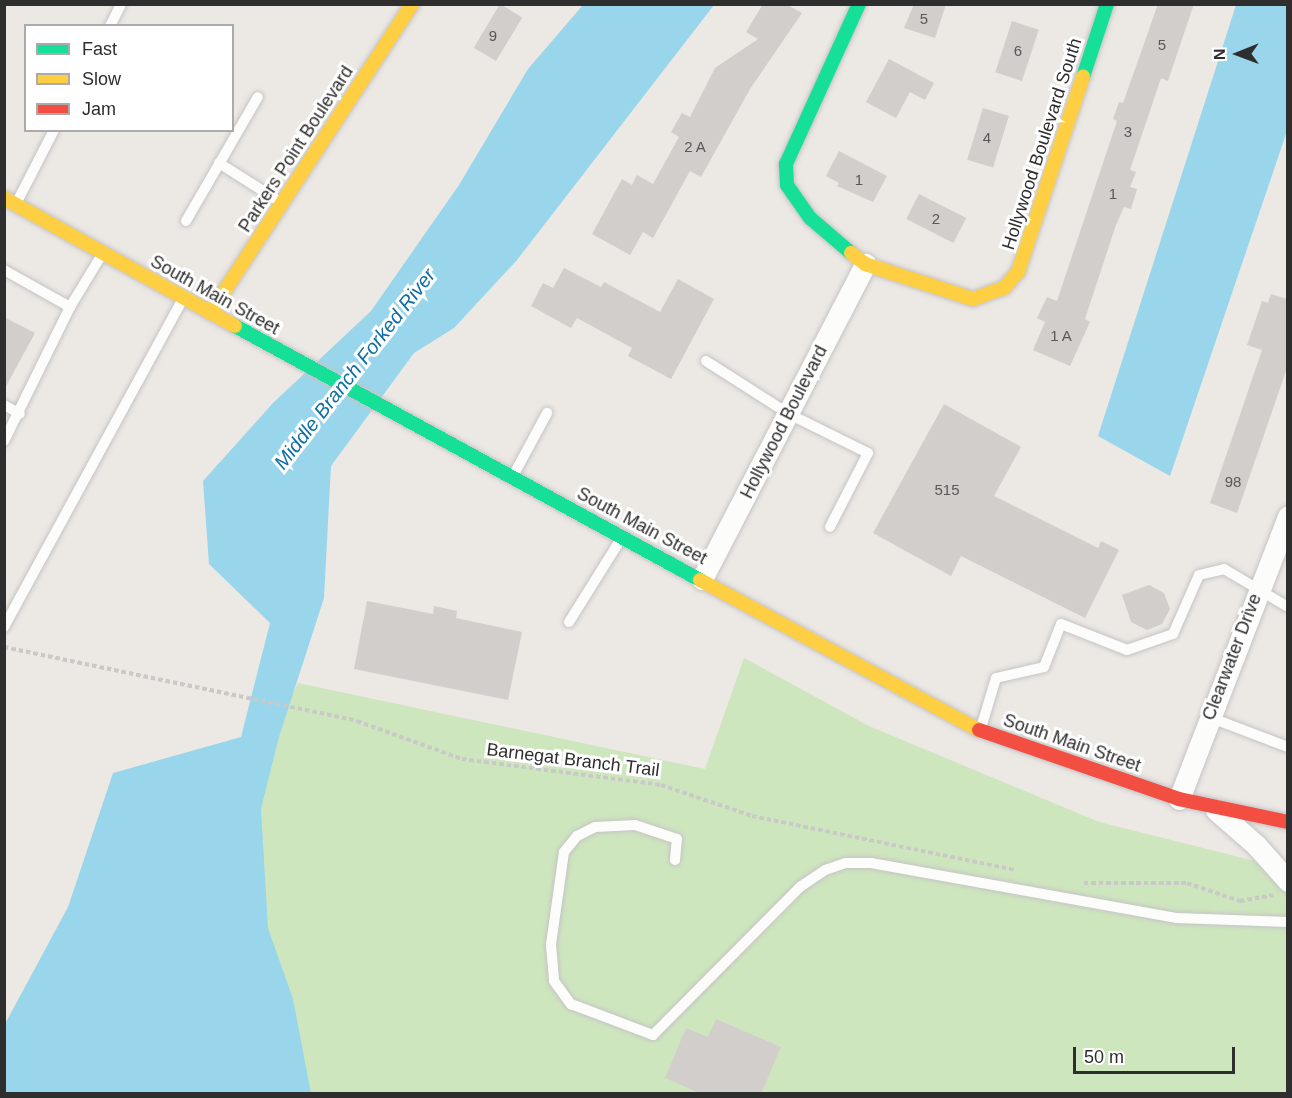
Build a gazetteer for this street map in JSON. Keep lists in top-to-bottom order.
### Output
{
  "streets": {
    "main road": ["Hollywood Boulevard South", "Parkers Point Boulevard", "South Main Street"],
    "street": ["Hollywood Boulevard", "Clearwater Drive"],
    "path": ["Barnegat Branch Trail"]
  },
  "crossings": [
    ["Hollywood Boulevard South", "Hollywood Boulevard"],
    ["Parkers Point Boulevard", "South Main Street"],
    ["South Main Street", "Hollywood Boulevard"],
    ["South Main Street", "Clearwater Drive"]
  ],
  "water": ["Middle Branch Forked River"],
  "house_numbers": [
    "5",
    "9",
    "5",
    "6",
    "3",
    "4",
    "2 A",
    "1",
    "1",
    "2",
    "1 A",
    "98",
    "515"
  ],
  "legend": ["Fast", "Slow", "Jam"],
  "scale_bar": "50 m",
  "north": "left"
}
